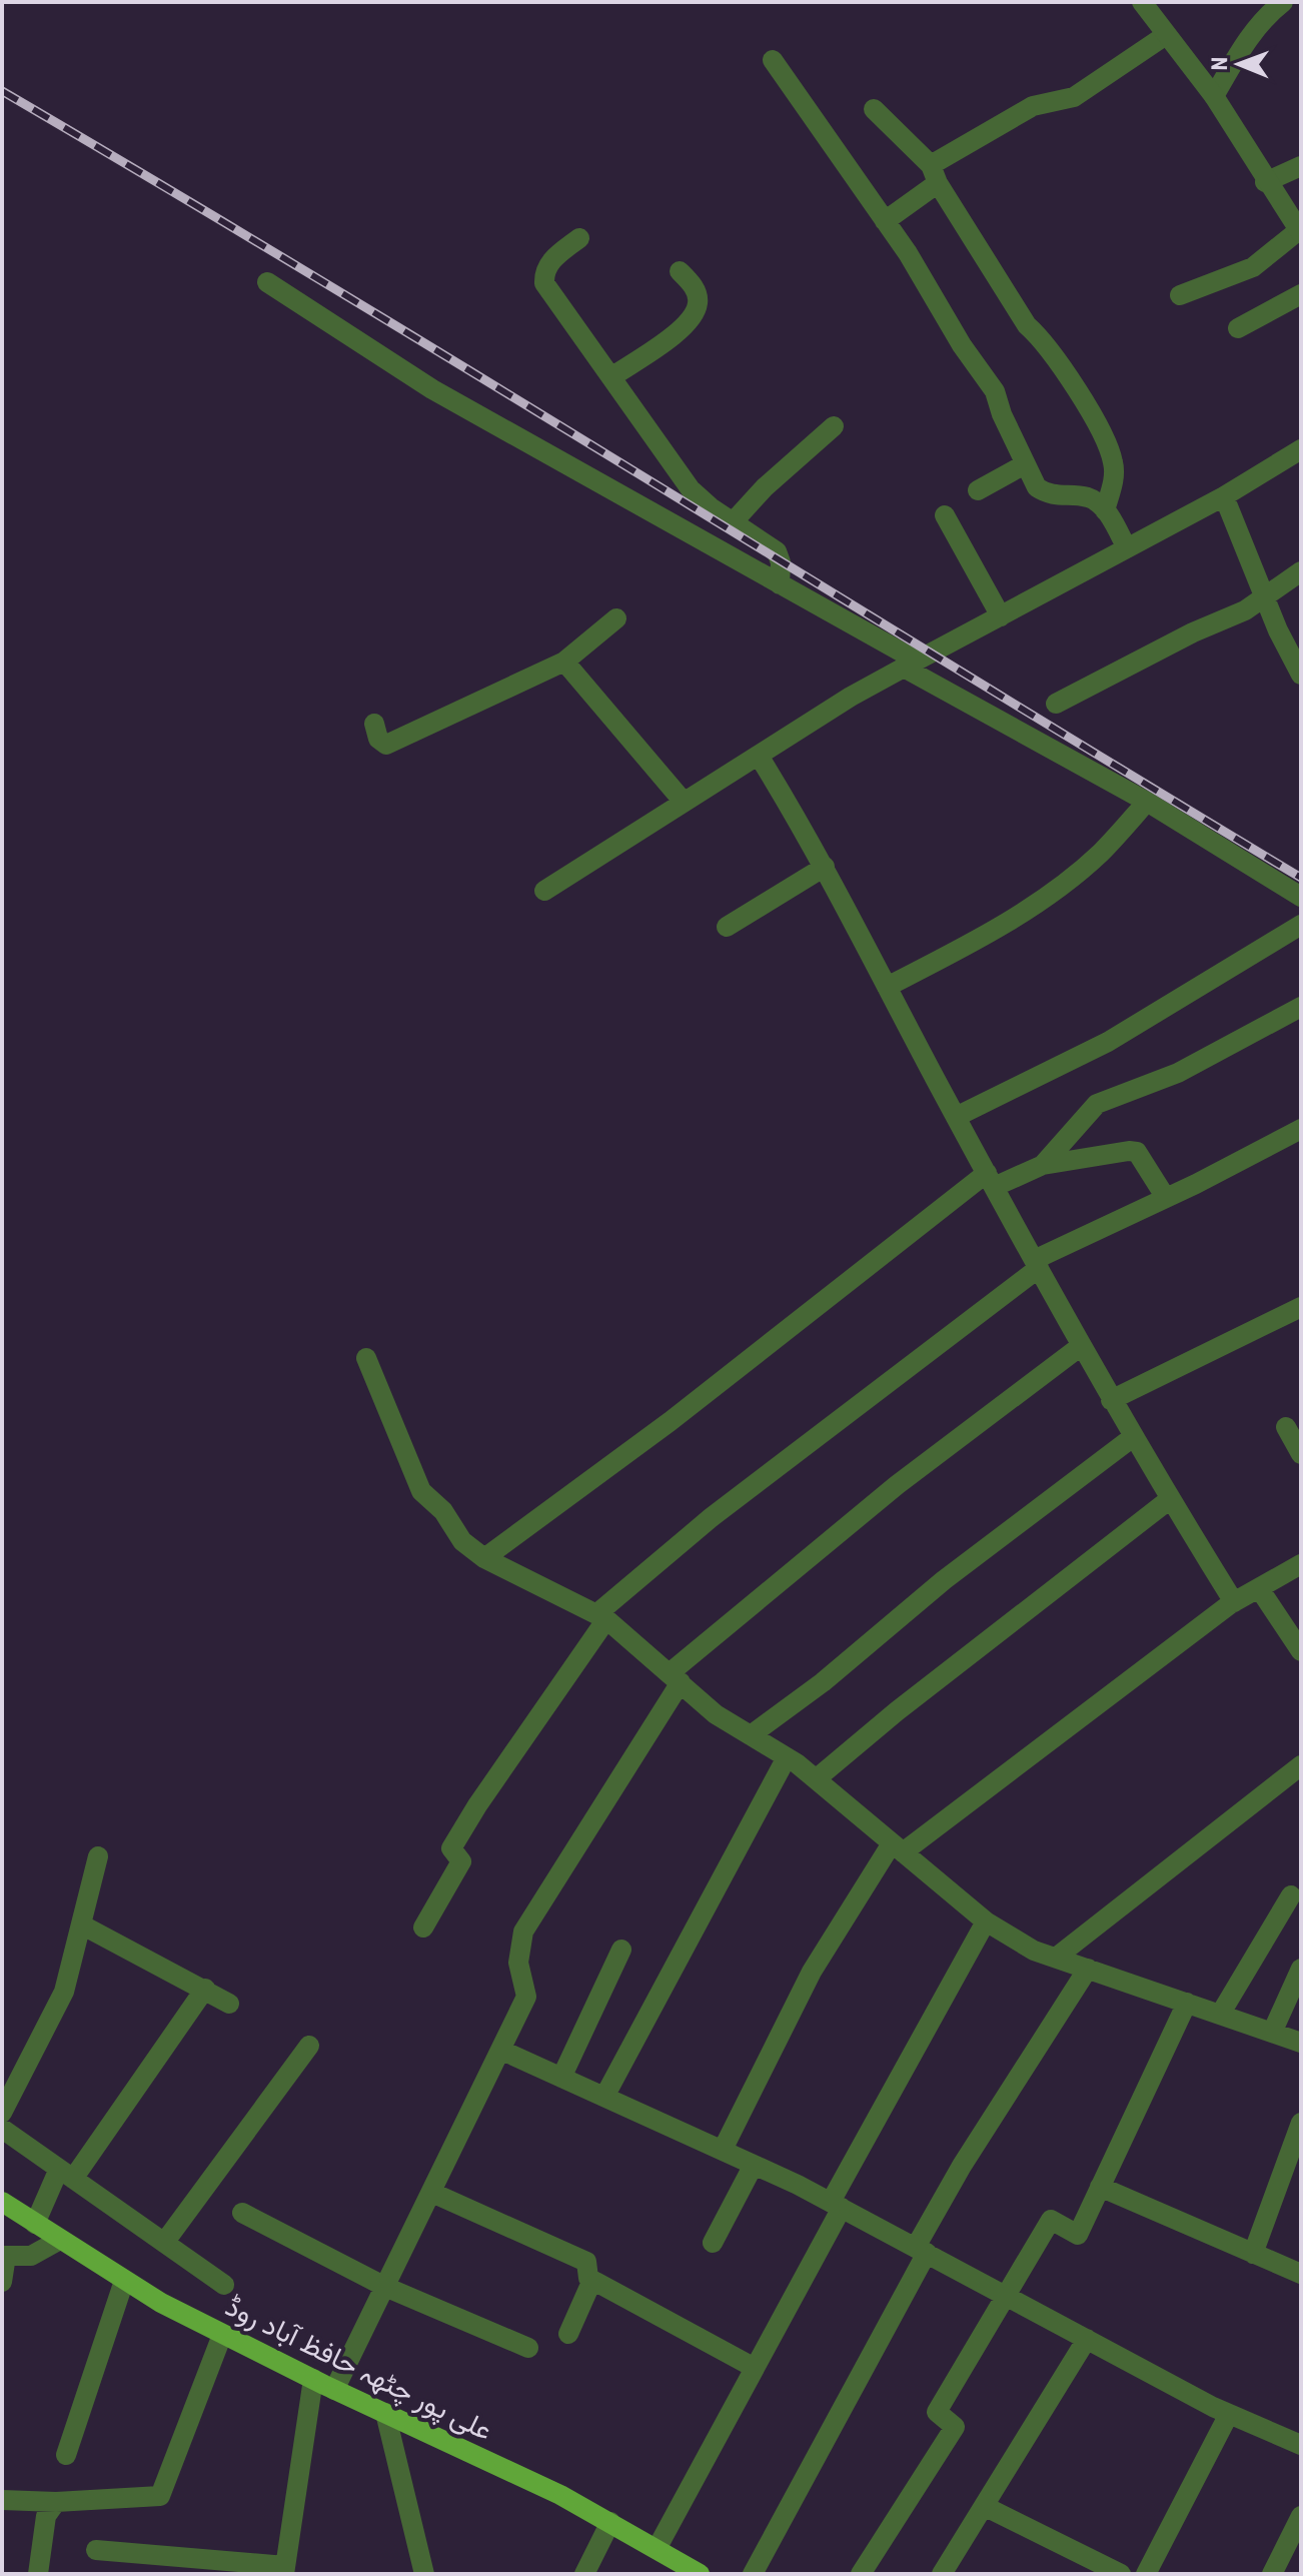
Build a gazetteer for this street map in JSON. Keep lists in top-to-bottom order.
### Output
{
  "streets": {
    "main road": ["علی پور چٹھہ حافظ آباد روڈ"]
  },
  "north": "left"
}
